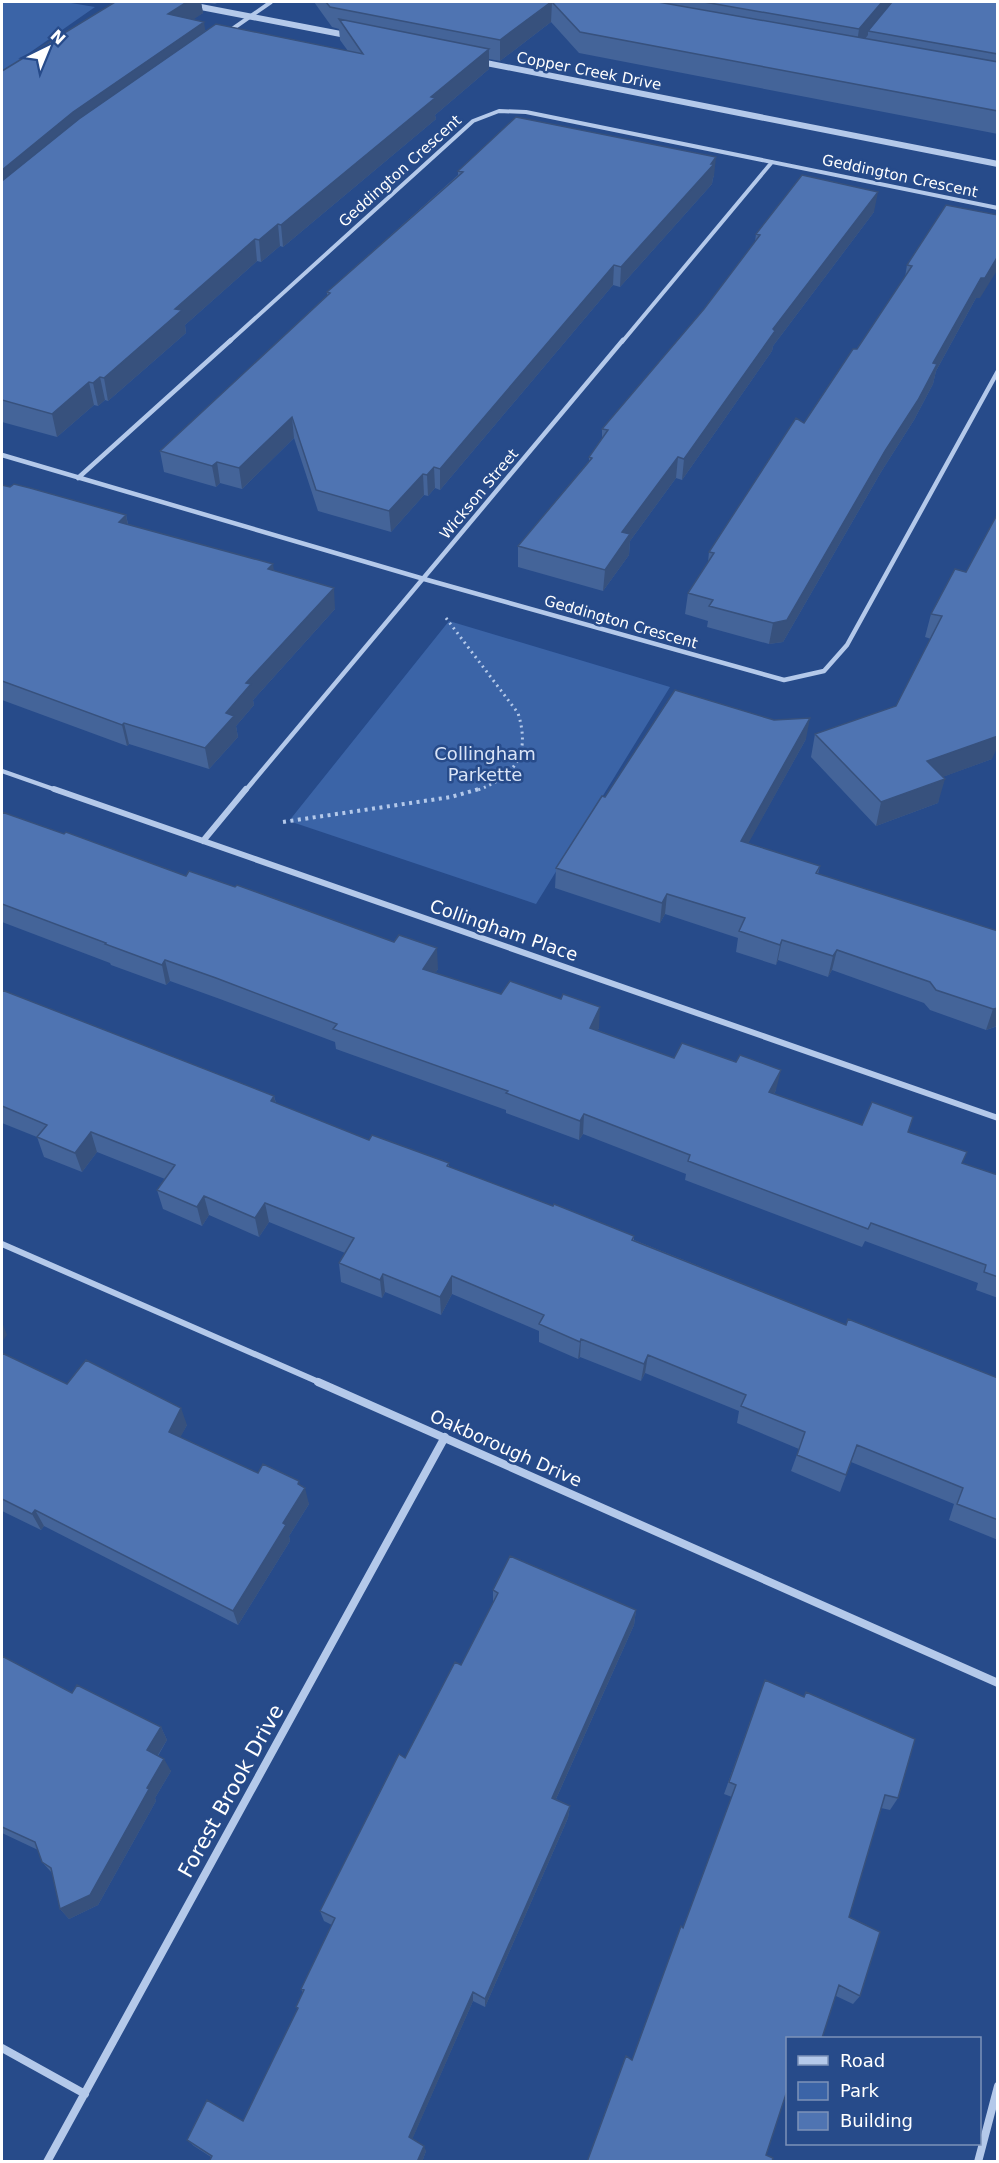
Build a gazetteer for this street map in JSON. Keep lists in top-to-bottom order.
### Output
{
  "streets": {
    "street": [
      "Copper Creek Drive",
      "Geddington Crescent",
      "Wickson Street",
      "Collingham Place",
      "Oakborough Drive",
      "Forest Brook Drive"
    ]
  },
  "crossings": [
    ["Geddington Crescent", "Wickson Street"],
    ["Wickson Street", "Collingham Place"],
    ["Oakborough Drive", "Forest Brook Drive"]
  ],
  "parks": ["Collingham Parkette"],
  "legend": ["Road", "Park", "Building"],
  "north": "top right"
}
